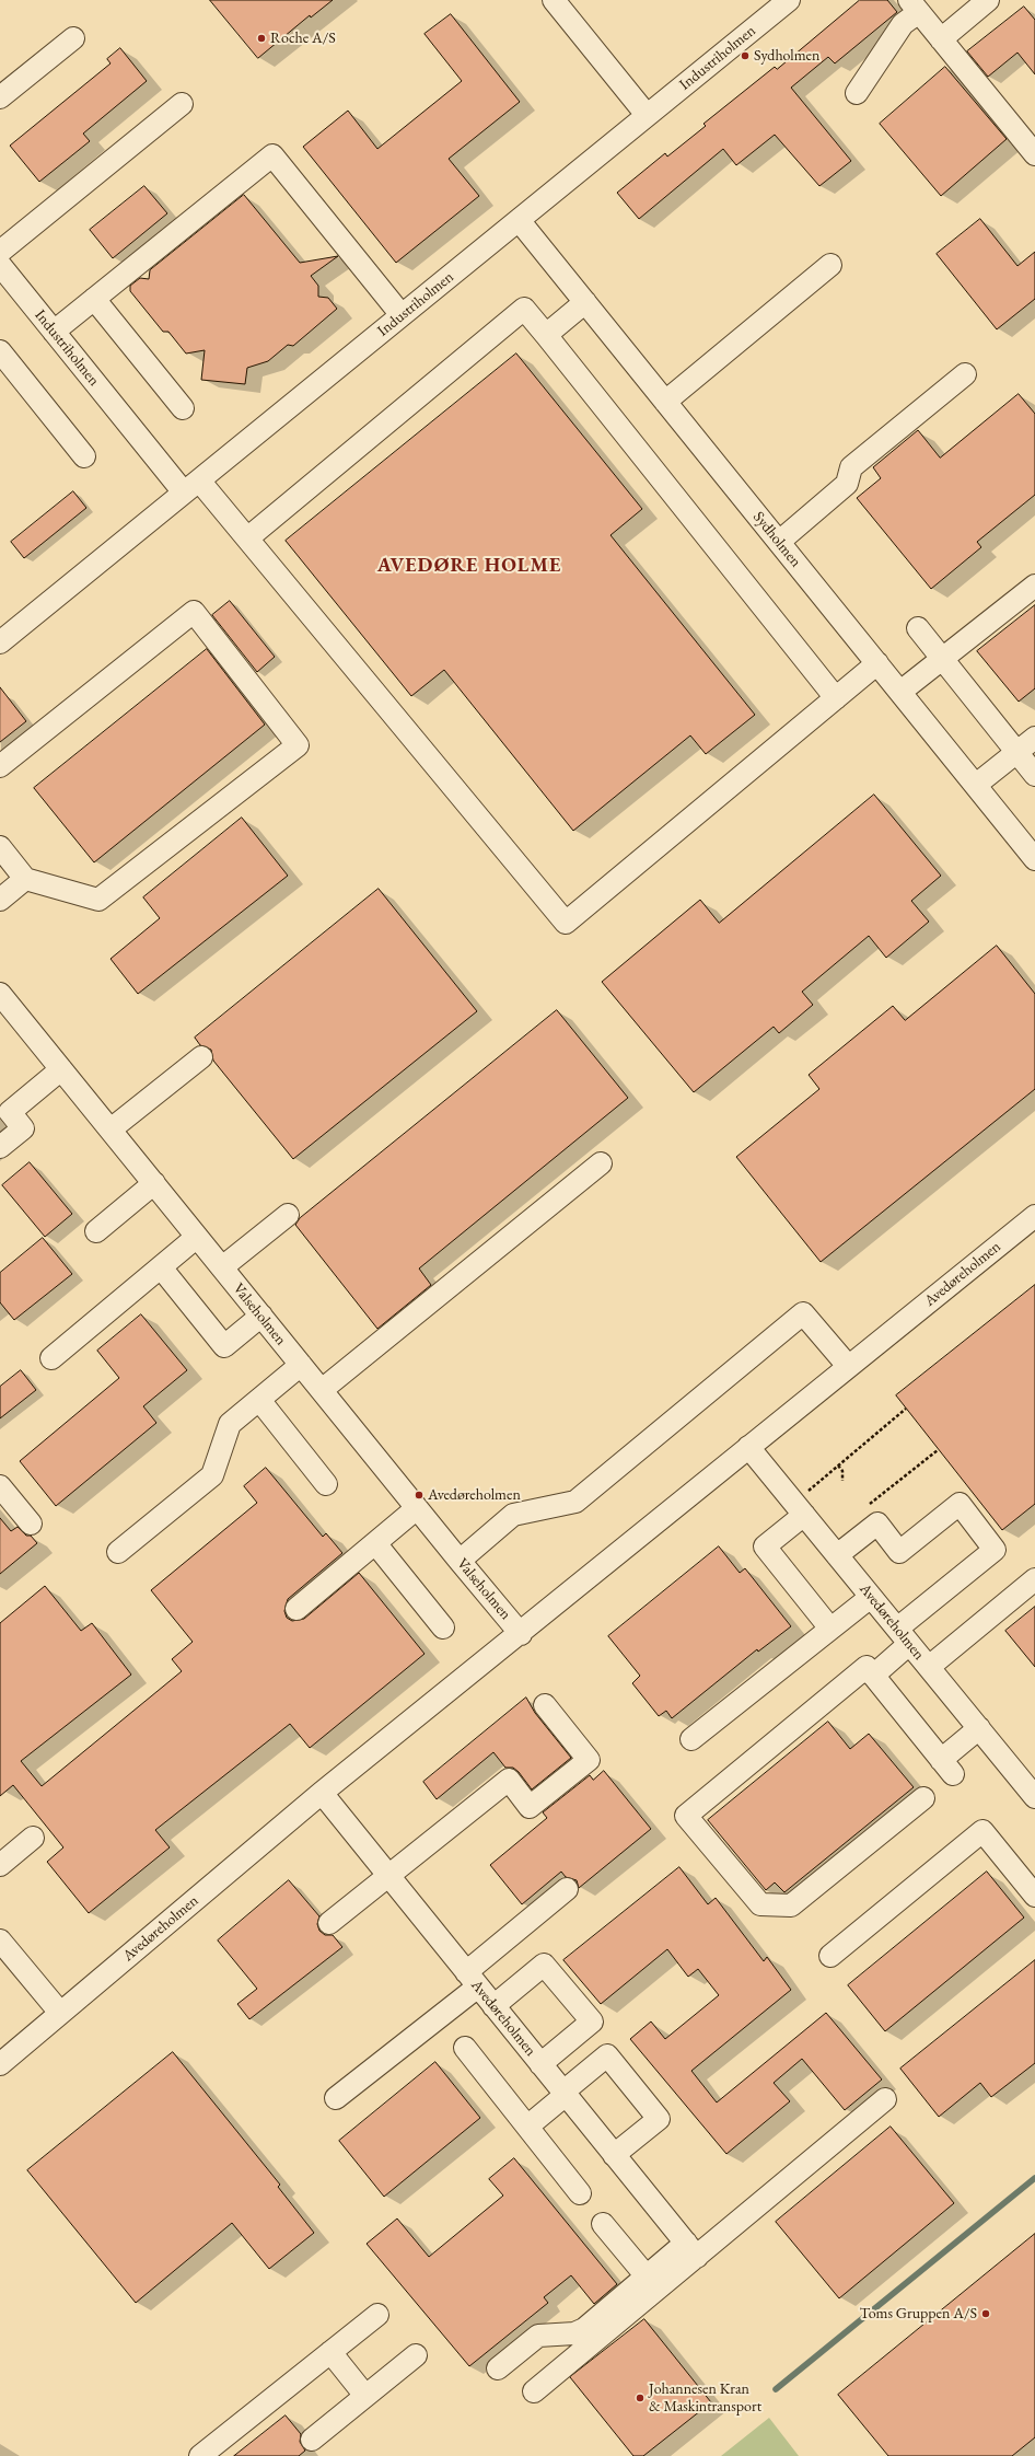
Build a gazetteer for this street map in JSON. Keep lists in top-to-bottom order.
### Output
{
  "streets": {
    "street": [
      "Industriholmen",
      "Sydholmen",
      "Avedøreholmen",
      "Valseholmen"
    ]
  },
  "crossings": [
    ["Industriholmen", "Sydholmen"],
    ["Avedøreholmen", "Valseholmen"]
  ],
  "districts": ["AVEDØRE HOLME"],
  "places": [
    "Roche A/S",
    "Sydholmen",
    "Avedøreholmen",
    "Toms Gruppen A/S",
    "Johannesen Kran & Maskintransport"
  ]
}
